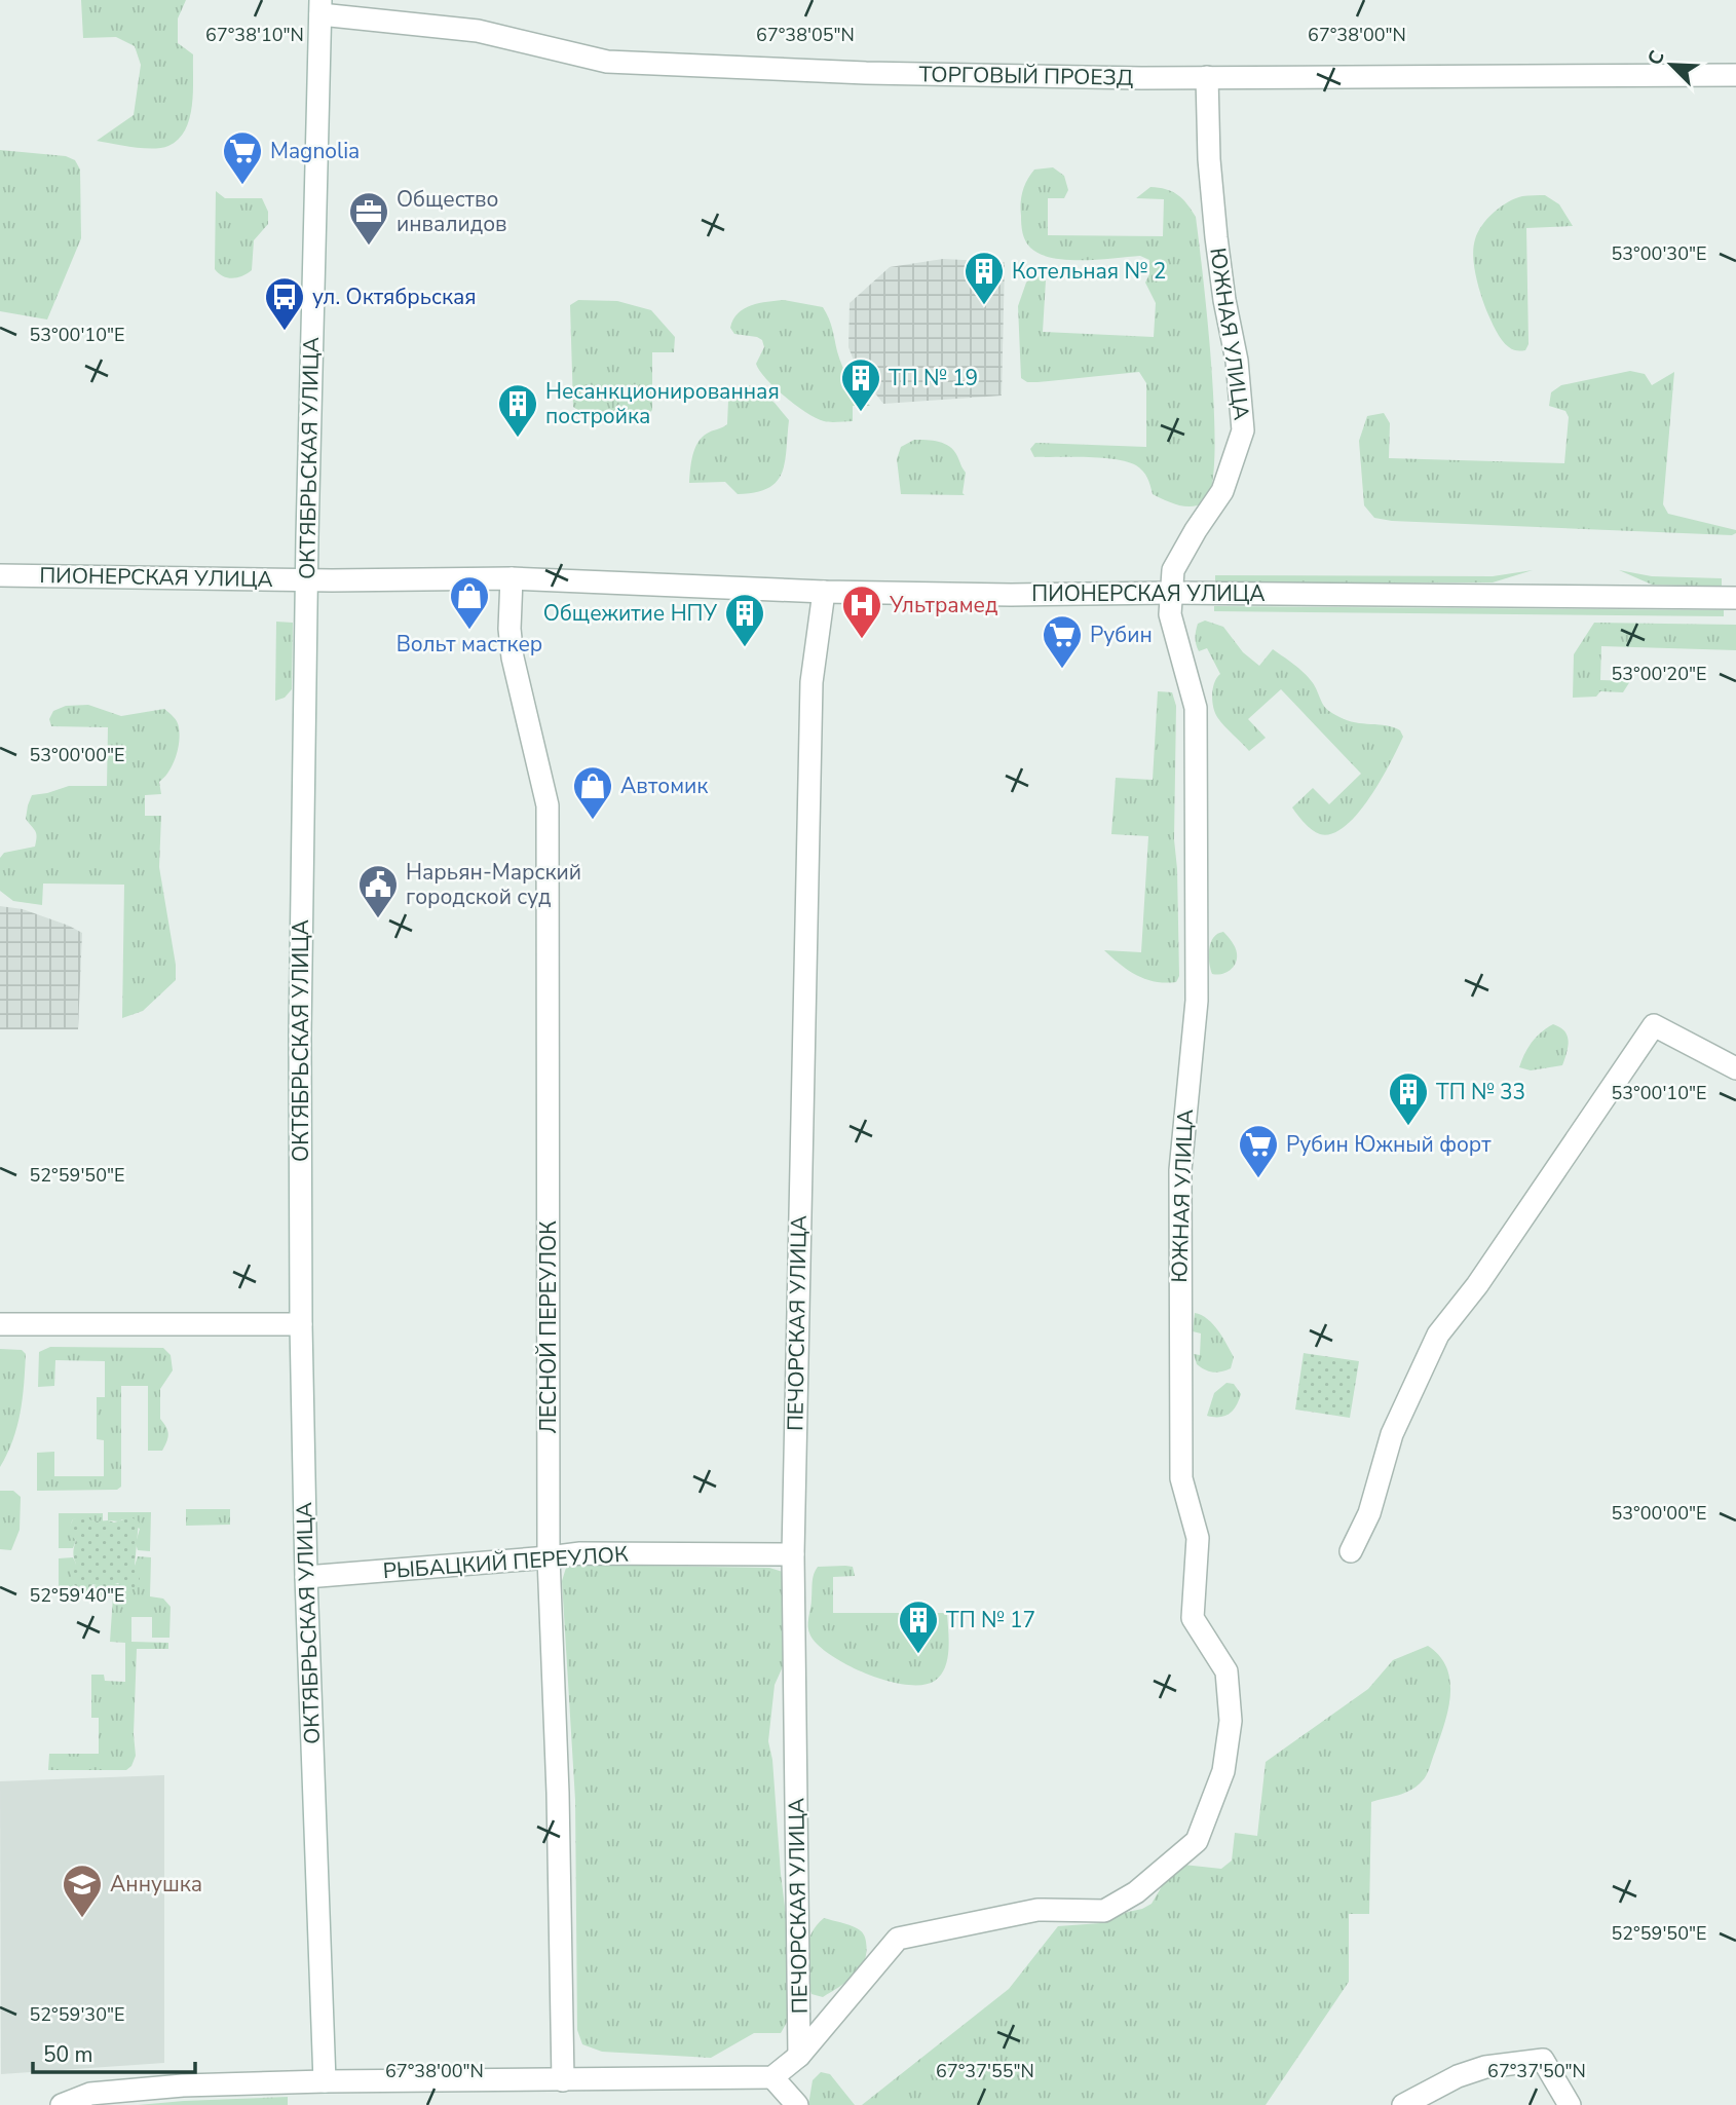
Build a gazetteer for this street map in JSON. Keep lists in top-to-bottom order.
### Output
{
  "streets": {
    "street": [
      "ТОРГОВЫЙ ПРОЕЗД",
      "ЮЖНАЯ УЛИЦА",
      "ОКТЯБРЬСКАЯ УЛИЦА",
      "ПИОНЕРСКАЯ УЛИЦА",
      "ПЕЧОРСКАЯ УЛИЦА",
      "ЛЕСНОЙ ПЕРЕУЛОК",
      "РЫБАЦКИЙ ПЕРЕУЛОК"
    ]
  },
  "crossings": [
    ["ТОРГОВЫЙ ПРОЕЗД", "ЮЖНАЯ УЛИЦА"],
    ["ТОРГОВЫЙ ПРОЕЗД", "ОКТЯБРЬСКАЯ УЛИЦА"],
    ["ЮЖНАЯ УЛИЦА", "ПИОНЕРСКАЯ УЛИЦА"],
    ["ЮЖНАЯ УЛИЦА", "ПЕЧОРСКАЯ УЛИЦА"],
    ["ОКТЯБРЬСКАЯ УЛИЦА", "ПИОНЕРСКАЯ УЛИЦА"],
    ["ОКТЯБРЬСКАЯ УЛИЦА", "РЫБАЦКИЙ ПЕРЕУЛОК"],
    ["ПИОНЕРСКАЯ УЛИЦА", "ПЕЧОРСКАЯ УЛИЦА"],
    ["ПИОНЕРСКАЯ УЛИЦА", "ЛЕСНОЙ ПЕРЕУЛОК"],
    ["ПЕЧОРСКАЯ УЛИЦА", "РЫБАЦКИЙ ПЕРЕУЛОК"],
    ["ЛЕСНОЙ ПЕРЕУЛОК", "РЫБАЦКИЙ ПЕРЕУЛОК"]
  ],
  "places": {
    "supermarket": ["Magnolia", "Рубин", "Рубин Южный форт"],
    "office": ["Общество инвалидов"],
    "building": [
      "Котельная № 2",
      "ТП № 19",
      "Несанкционированная постройка",
      "Общежитие НПУ",
      "ТП № 33",
      "ТП № 17"
    ],
    "bus stop": ["ул. Октябрьская"],
    "shop": ["Вольт масткер", "Автомик"],
    "hospital": ["Ультрамед"],
    "public building": ["Нарьян-Марский городской суд"],
    "school or university": ["Аннушка"]
  },
  "scale_bar": "50 m",
  "north": "top left",
  "coordinates": [
    "67°38'10\"N",
    "67°38'00\"N",
    "67°38'05\"N",
    "53°00'30\"E",
    "53°00'10\"E",
    "53°00'20\"E",
    "53°00'00\"E",
    "52°59'50\"E",
    "52°59'40\"E",
    "52°59'30\"E",
    "67°37'55\"N",
    "67°37'50\"N"
  ]
}
